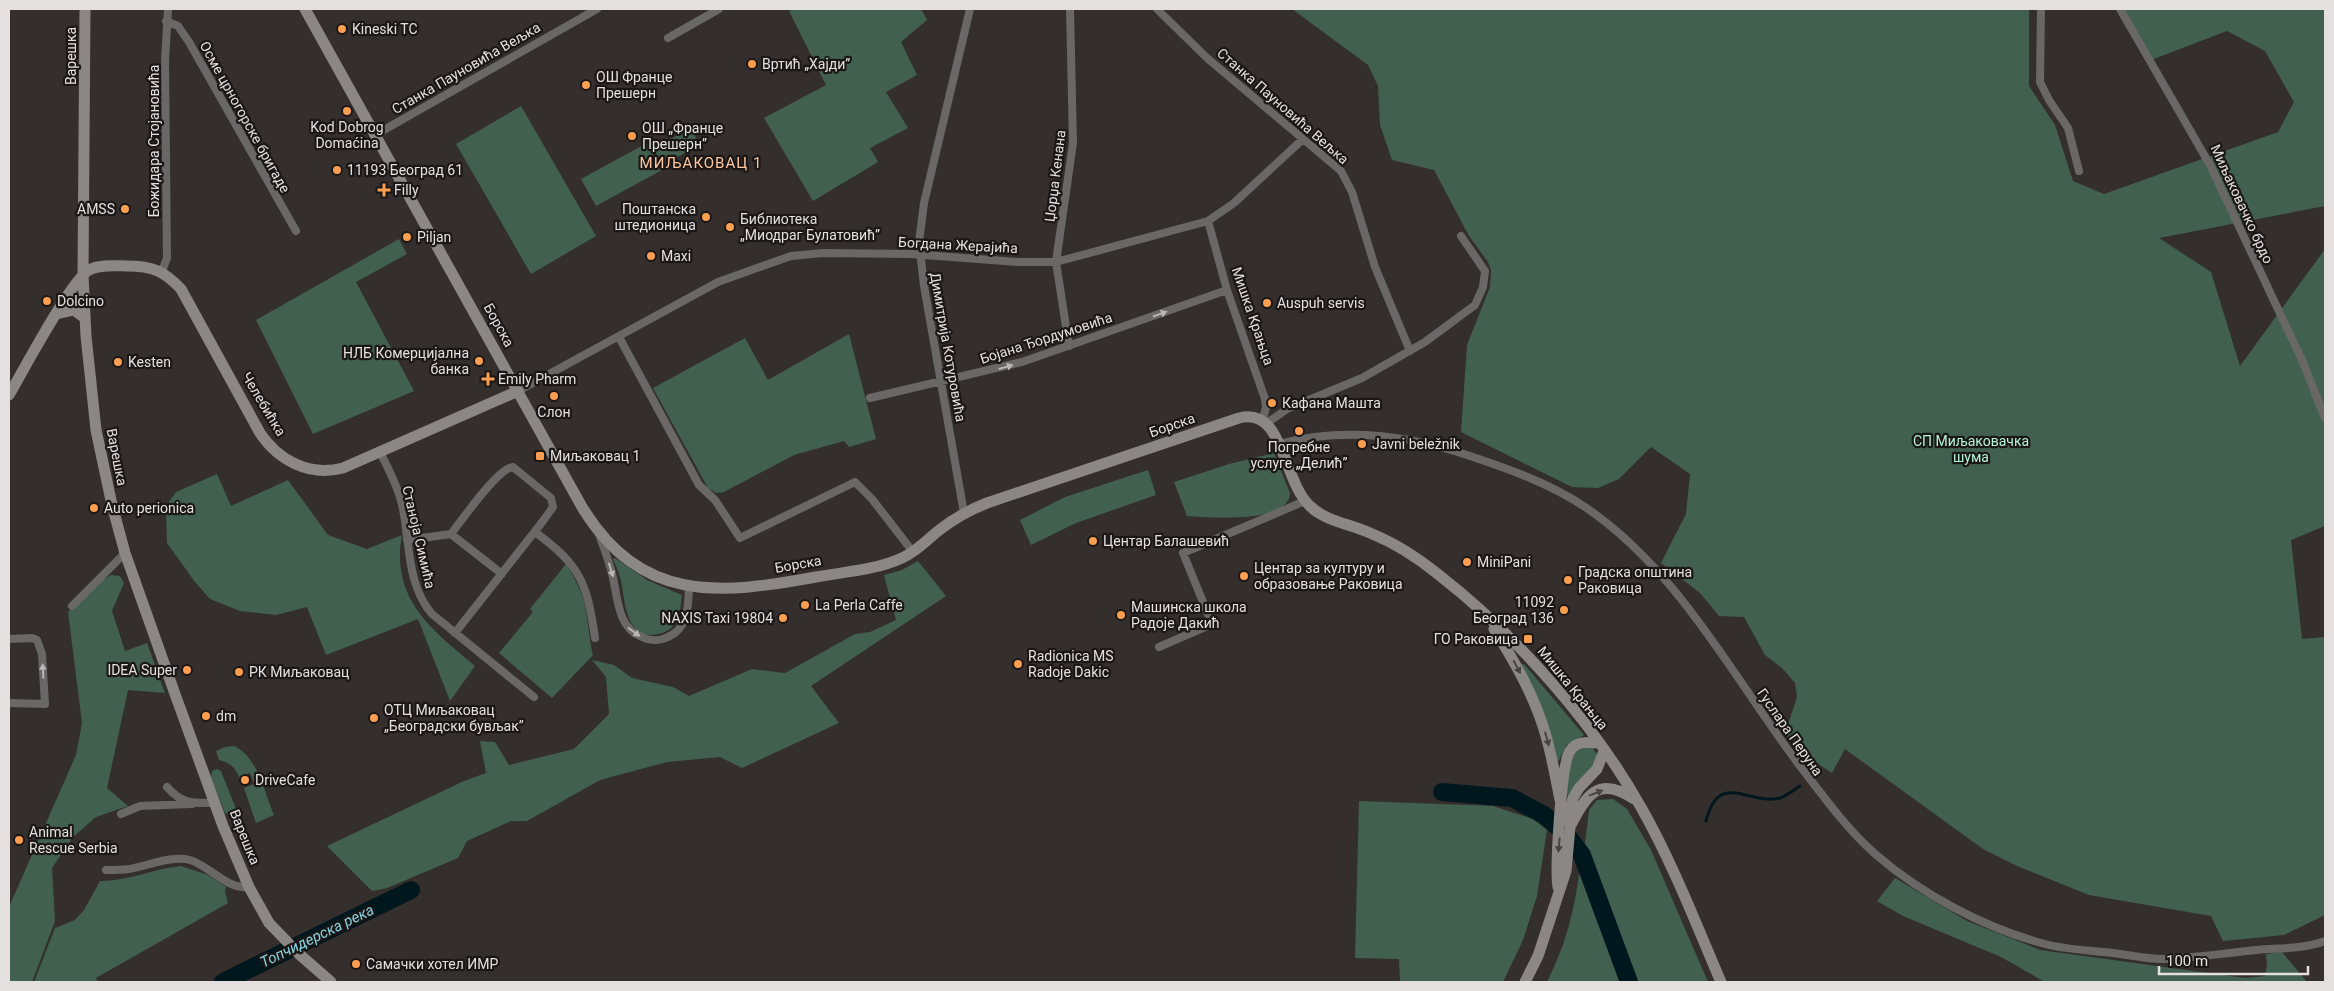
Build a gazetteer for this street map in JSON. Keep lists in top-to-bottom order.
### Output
{
  "streets": {
    "main road": [
      "Варешка",
      "Мишка Крањца",
      "Борска",
      "Челебићка"
    ],
    "street": [
      "Станка Пауновића Вељка",
      "Осме црногорске бригаде",
      "Божидара Стојановића",
      "Џорџа Кенана",
      "Миљаковачко брдо",
      "Богдана Жерајића",
      "Бојана Ђордумовића",
      "Димитрија Котуровића",
      "Станоја Симића",
      "Гуслара Перуна"
    ]
  },
  "crossings": [
    ["Станка Пауновића Вељка", "Богдана Жерајића"],
    ["Станка Пауновића Вељка", "Борска"],
    ["Осме црногорске бригаде", "Божидара Стојановића"],
    ["Божидара Стојановића", "Челебићка"],
    ["Џорџа Кенана", "Богдана Жерајића"],
    ["Џорџа Кенана", "Бојана Ђордумовића"],
    ["Богдана Жерајића", "Мишка Крањца"],
    ["Богдана Жерајића", "Борска"],
    ["Богдана Жерајића", "Димитрија Котуровића"],
    ["Богдана Жерајића", "Челебићка"],
    ["Мишка Крањца", "Борска"],
    ["Мишка Крањца", "Бојана Ђордумовића"],
    ["Мишка Крањца", "Гуслара Перуна"],
    ["Борска", "Димитрија Котуровића"],
    ["Борска", "Челебићка"],
    ["Бојана Ђордумовића", "Димитрија Котуровића"],
    ["Челебићка", "Станоја Симића"]
  ],
  "one_way": ["Бојана Ђордумовића"],
  "districts": ["МИЉАКОВАЦ 1"],
  "water": ["Топчидерска река"],
  "parks": ["СП Миљаковачка шума"],
  "places": {
    "other": [
      "Kineski TC",
      "Вртић „Хајди”",
      "ОШ Франце Прешерн",
      "Kod Dobrog Domaćina",
      "ОШ „Франце Прешерн”",
      "11193 Београд 61",
      "AMSS",
      "Поштанска штедионица",
      "Библиотека „Миодраг Булатовић”",
      "Piljan",
      "Maxi",
      "Dolcino",
      "Auspuh servis",
      "НЛБ Комерцијална банка",
      "Kesten",
      "Слон",
      "Кафана Машта",
      "Погребне услуге „Делић”",
      "Javni beležnik",
      "Auto perionica",
      "Центар Балашевић",
      "MiniPani",
      "Центар за културу и образовање Раковица",
      "Градска општина Раковица",
      "La Perla Caffe",
      "11092 Београд 136",
      "Машинска школа Радоје Дакић",
      "NAXIS Taxi 19804",
      "Radionica MS Radoje Dakic",
      "IDEA Super",
      "РК Миљаковац",
      "dm",
      "ОТЦ Миљаковац „Београдски бувљак”",
      "DriveCafe",
      "Animal Rescue Serbia",
      "Самачки хотел ИМР"
    ],
    "health": ["Filly", "Emily Pharm"],
    "transit": ["Миљаковац 1", "ГО Раковица"]
  },
  "scale_bar": "100 m"
}
